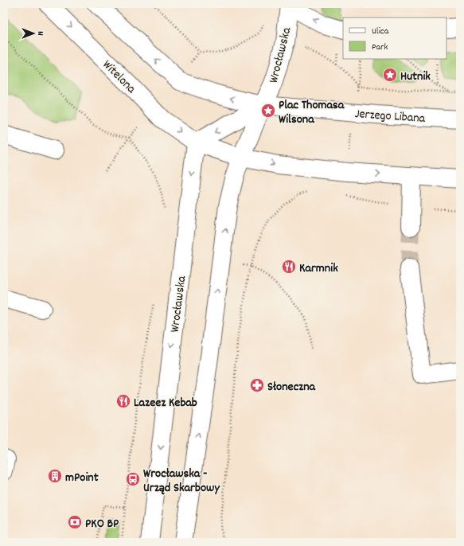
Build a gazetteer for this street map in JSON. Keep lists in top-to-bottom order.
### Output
{
  "streets": {
    "street": ["Wrocławska", "Witelona", "Jerzego Libana"]
  },
  "crossings": [
    ["Wrocławska", "Witelona"],
    ["Wrocławska", "Jerzego Libana"]
  ],
  "one_way": ["Witelona"],
  "places": {
    "place": ["Hutnik", "Plac Thomasa Wilsona"],
    "restaurant": ["Karmnik", "Lazeez Kebab"],
    "pharmacy": ["Słoneczna"],
    "building": ["mPoint"],
    "bus stop": ["Wrocławska - Urząd Skarbowy"],
    "bank": ["PKO BP"]
  },
  "legend": ["Ulica", "Park"],
  "north": "right"
}
